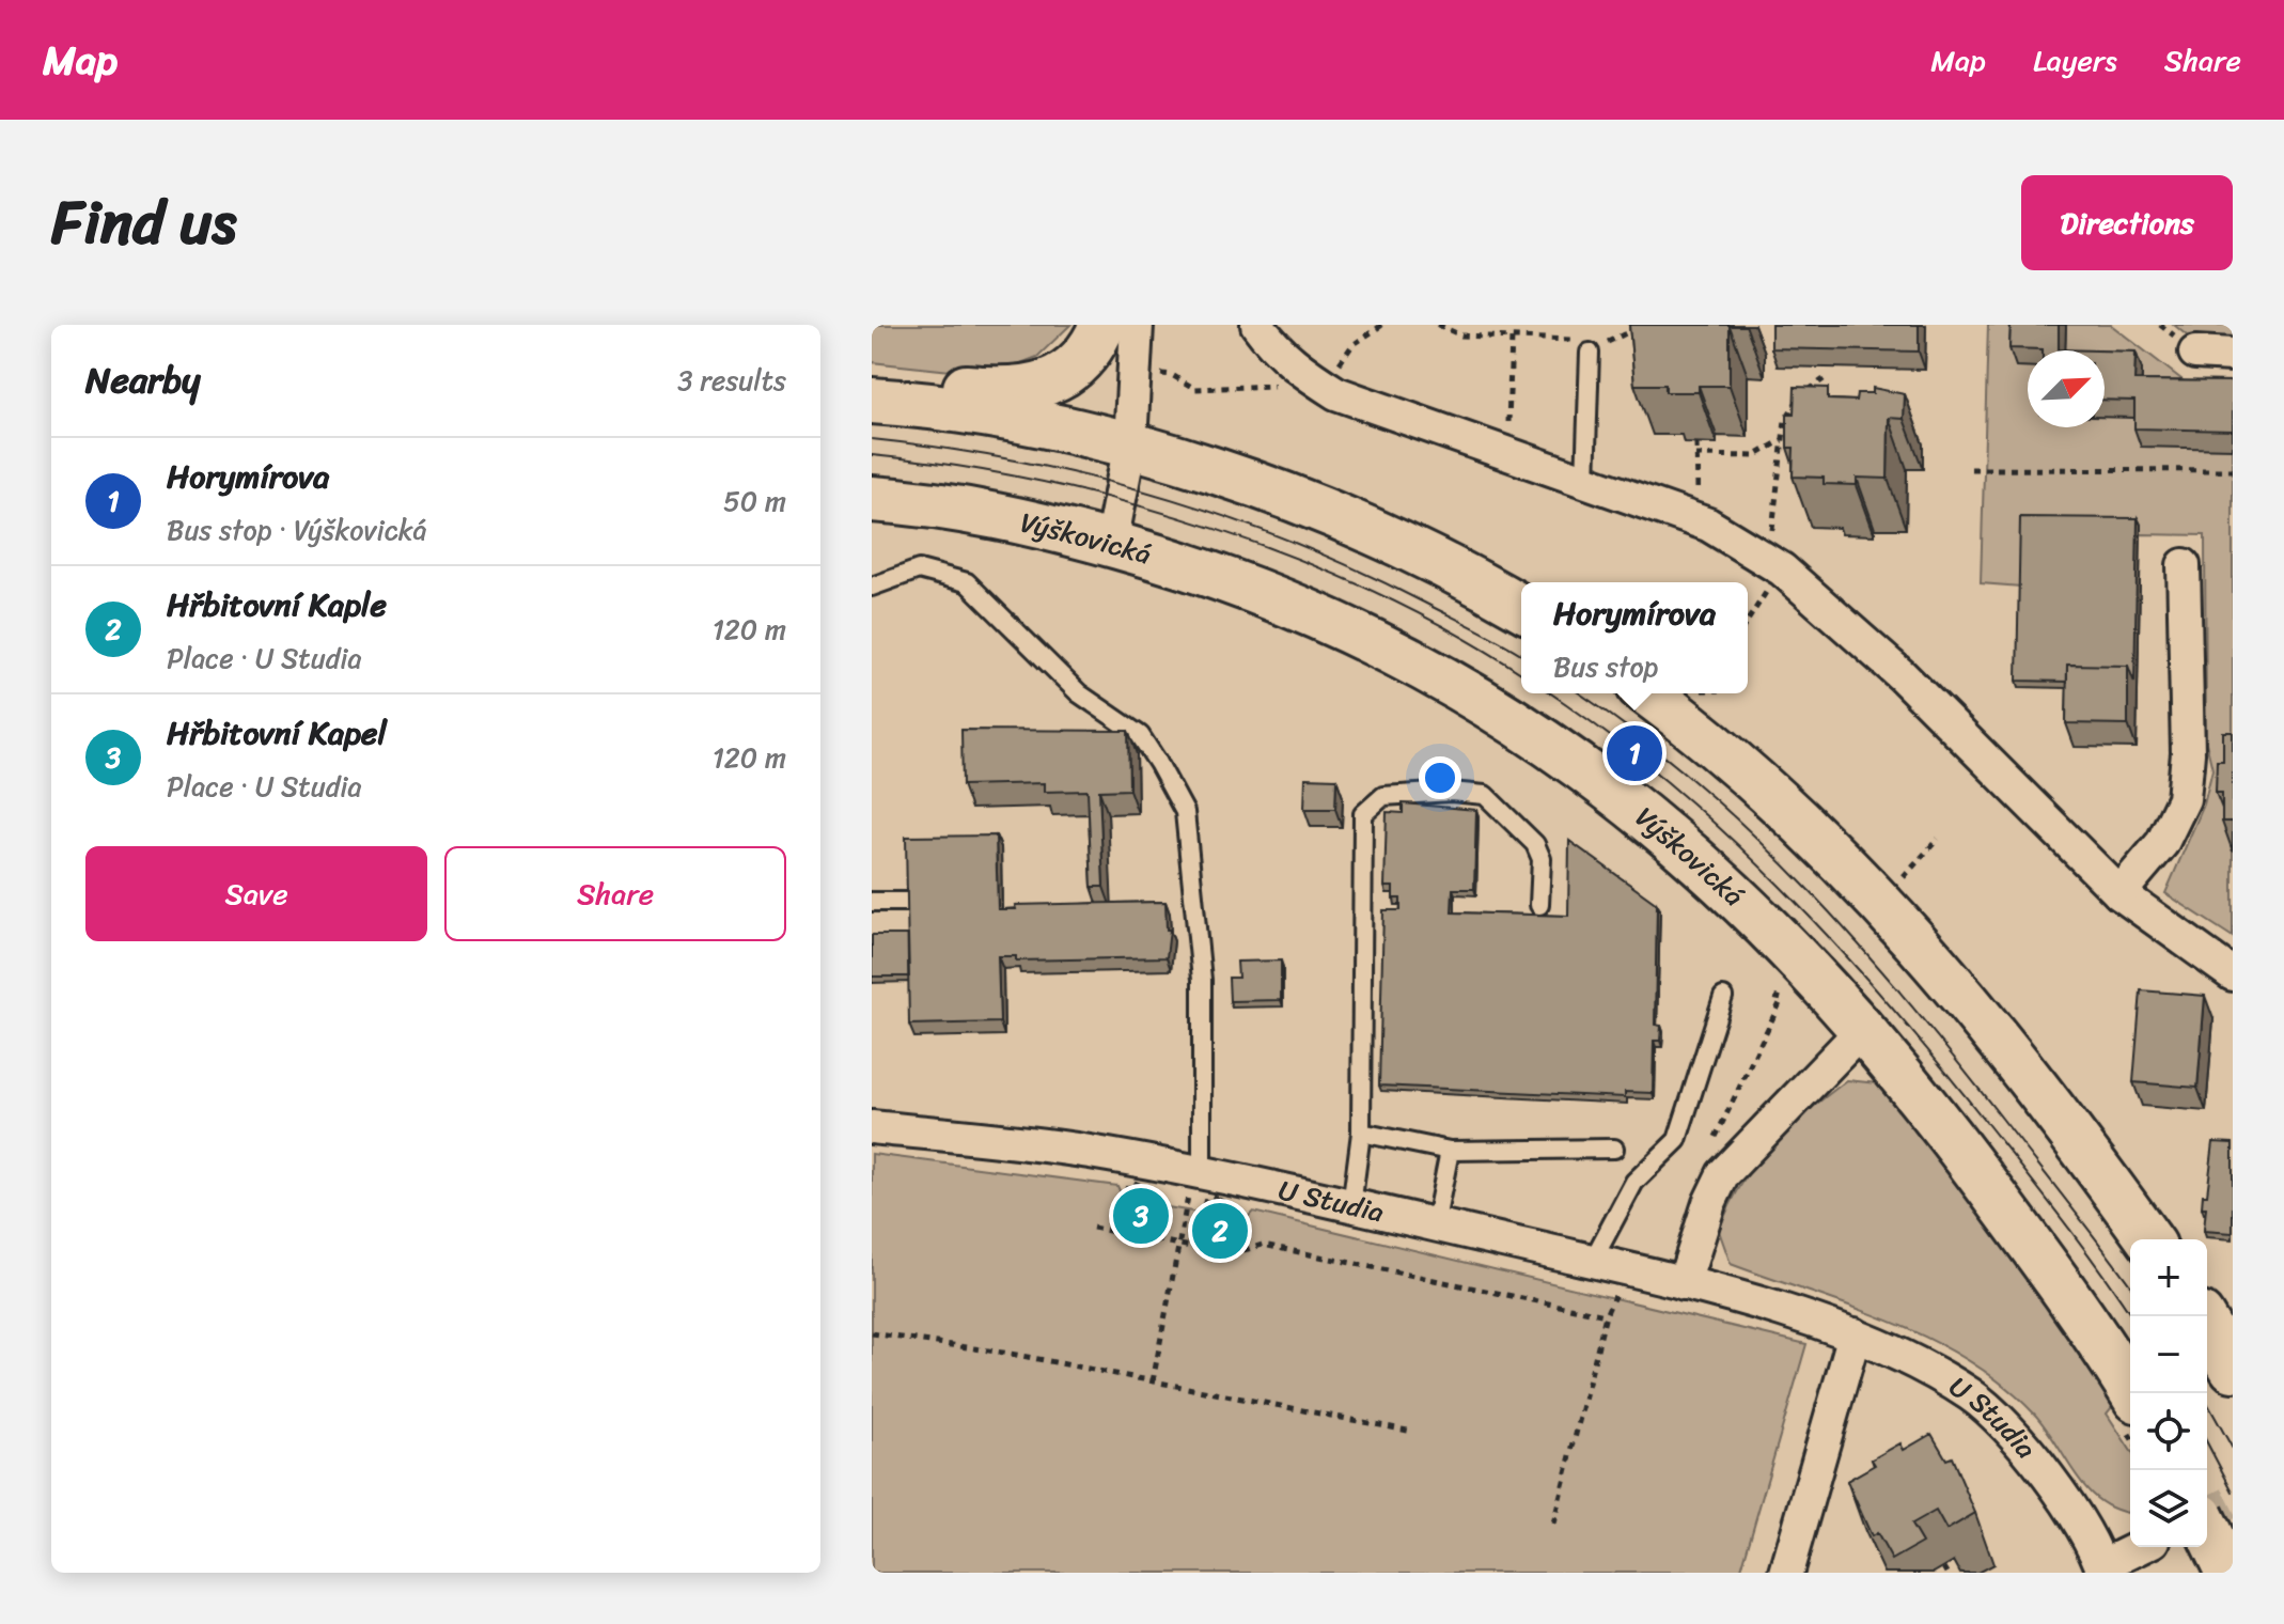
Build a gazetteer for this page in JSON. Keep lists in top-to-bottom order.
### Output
{
  "streets": {
    "street": ["Výškovická", "U Studia"]
  },
  "north": "top right",
  "page": {
    "header": "Map",
    "nav": ["Map", "Layers", "Share"],
    "title": "Find us",
    "buttons": [
      "Directions",
      ["Save", "Share"]
    ],
    "heading": ["Nearby", "3 results"],
    "list": [
      {
        "mark": "1",
        "name": "Horymírova",
        "note": "Bus stop · Výškovická",
        "value": "50 m"
      },
      {
        "mark": "2",
        "name": "Hřbitovní Kaple",
        "note": "Place · U Studia",
        "value": "120 m"
      },
      {
        "mark": "3",
        "name": "Hřbitovní Kapel",
        "note": "Place · U Studia",
        "value": "120 m"
      }
    ],
    "popup": ["Horymírova", "Bus stop"],
    "pins": ["1", "3", "2"],
    "map_buttons": ["+", "−"]
  }
}
